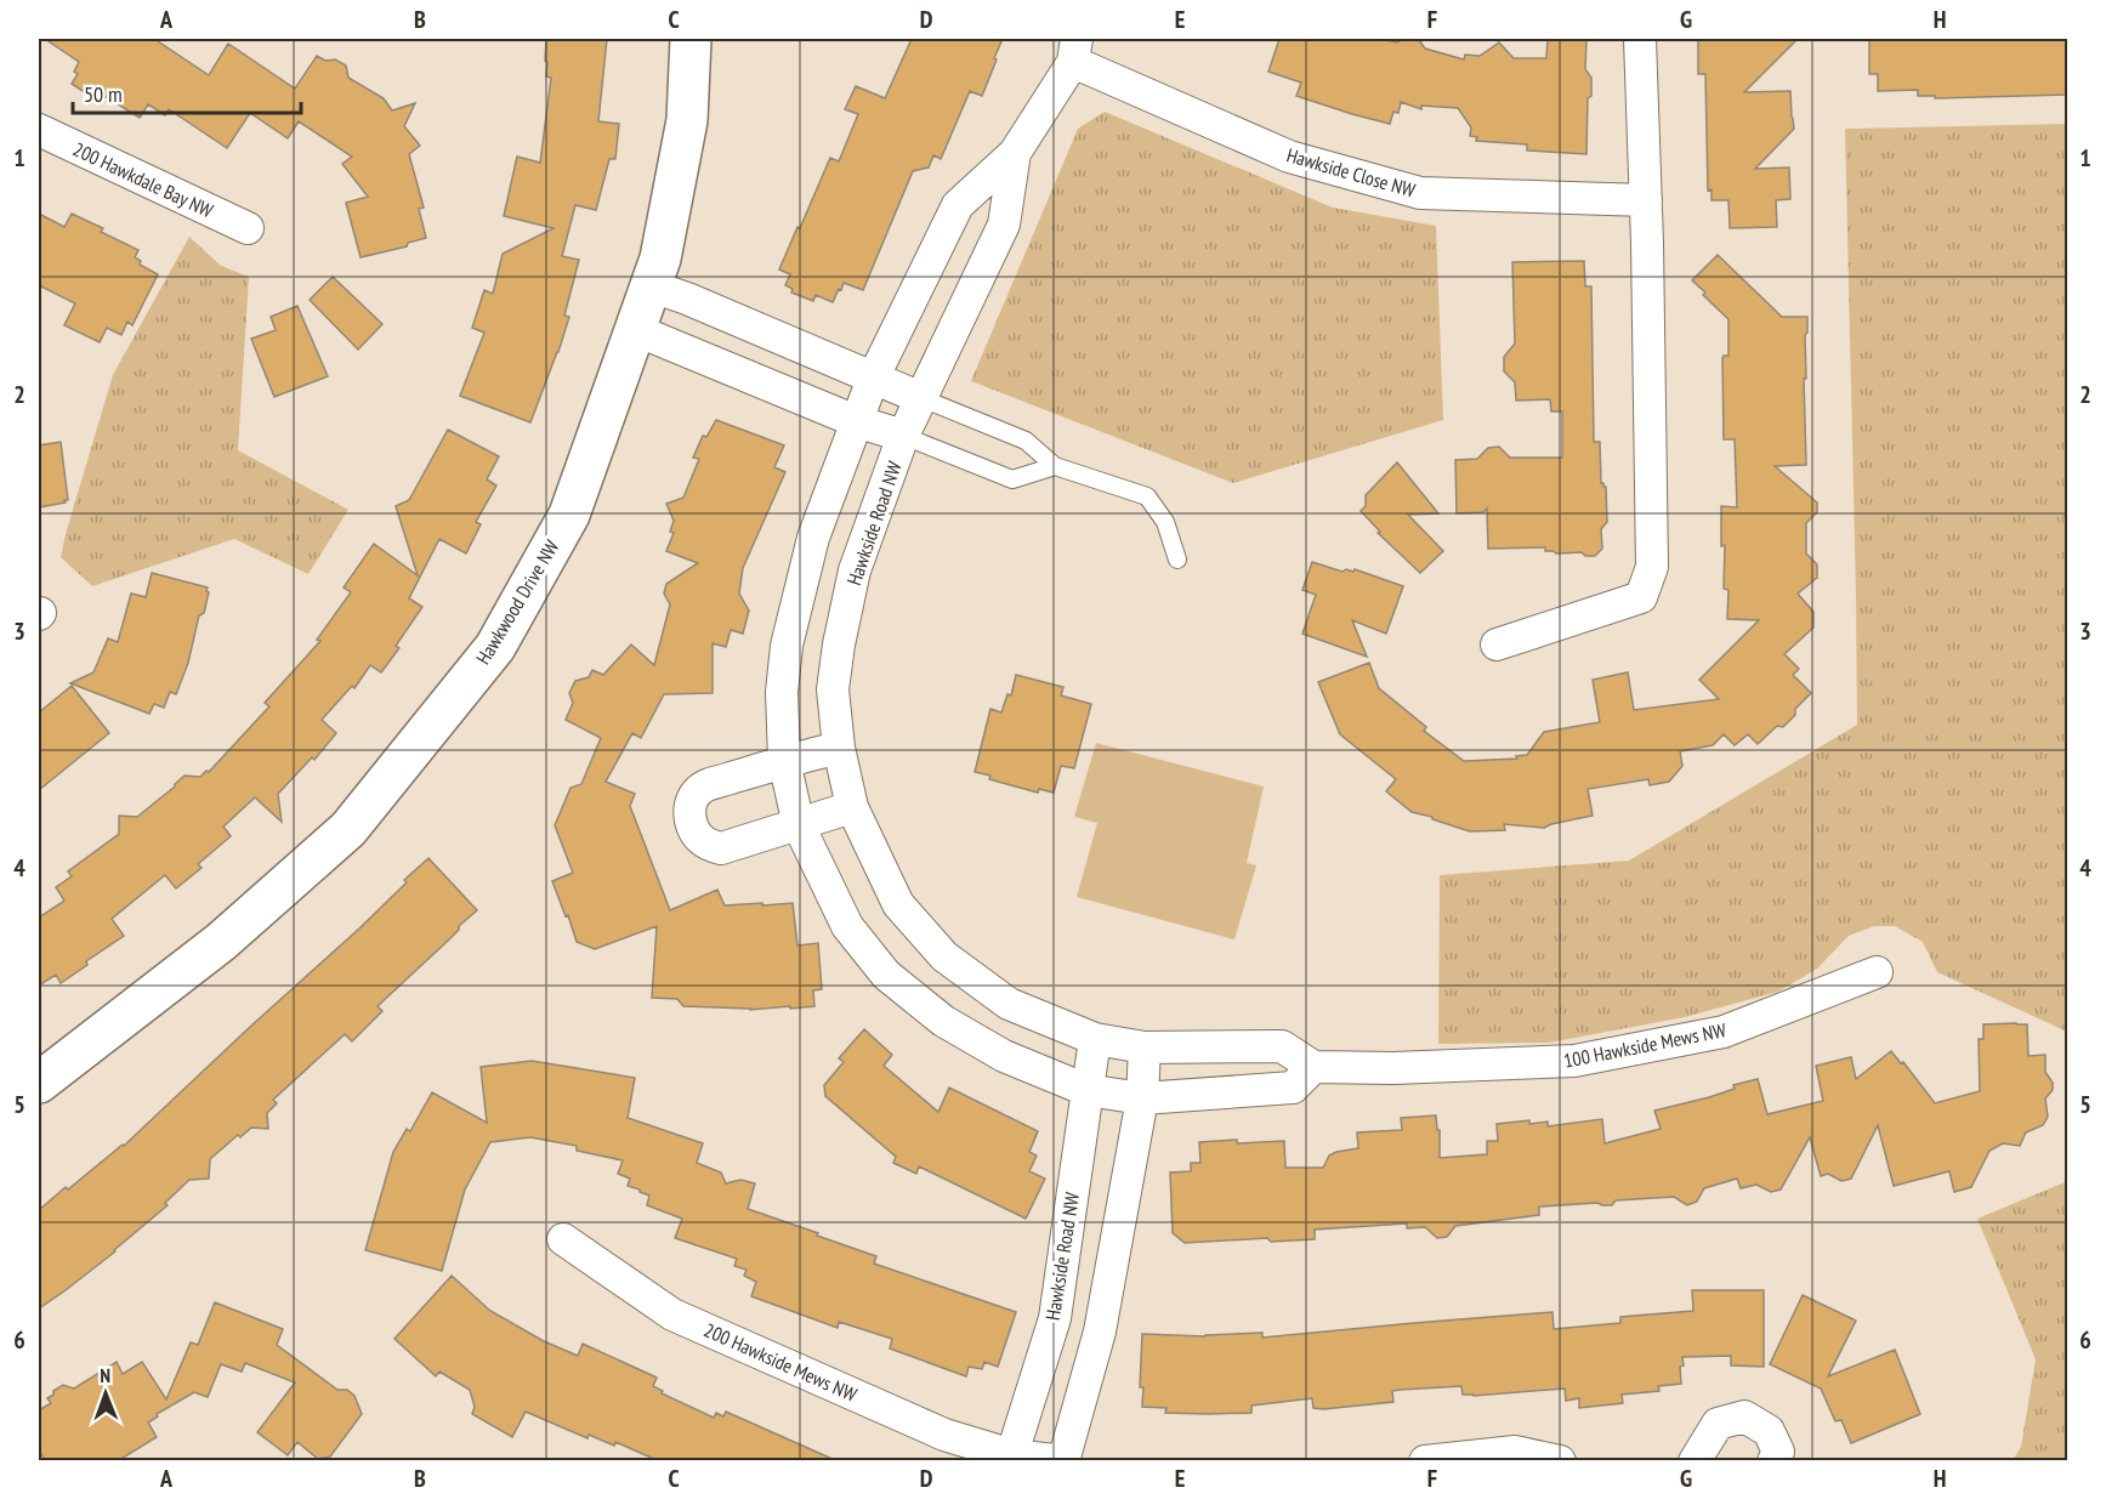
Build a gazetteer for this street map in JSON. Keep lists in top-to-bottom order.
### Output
{
  "streets": {
    "street": [
      "Hawkside Close NW",
      "200 Hawkdale Bay NW",
      "Hawkside Road NW",
      "Hawkwood Drive NW",
      "100 Hawkside Mews NW",
      "200 Hawkside Mews NW"
    ]
  },
  "crossings": [
    ["Hawkside Close NW", "Hawkside Road NW"],
    ["Hawkside Road NW", "Hawkwood Drive NW"],
    ["Hawkside Road NW", "200 Hawkside Mews NW"]
  ],
  "scale_bar": "50 m",
  "north": "top",
  "grid": {
    "columns": [
      "A",
      "B",
      "C",
      "D",
      "E",
      "F",
      "G",
      "H"
    ],
    "rows": [
      "1",
      "2",
      "3",
      "4",
      "5",
      "6"
    ]
  }
}
